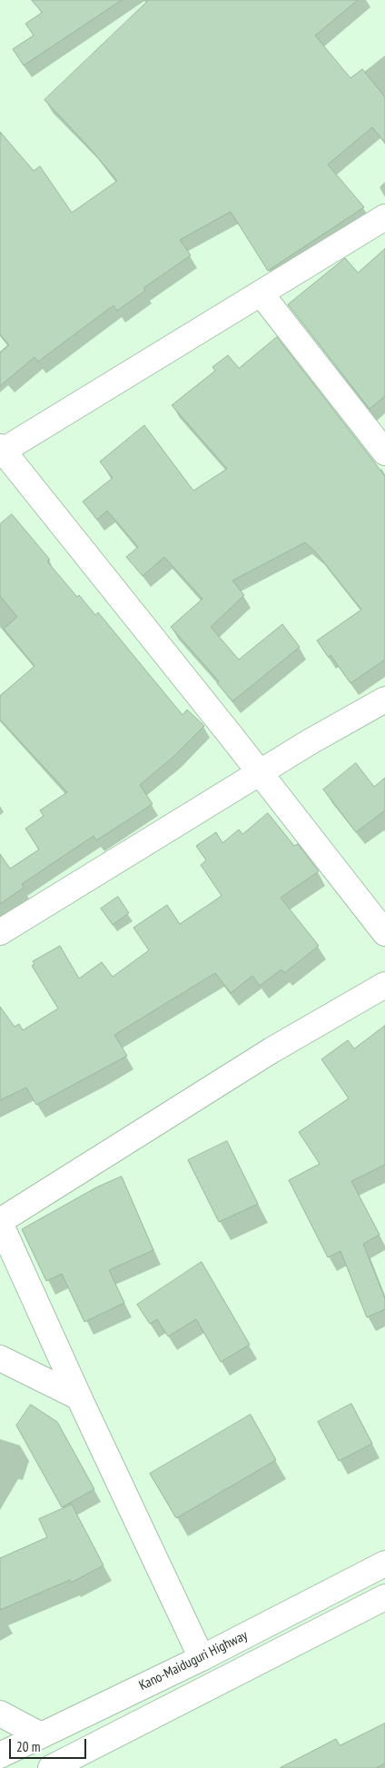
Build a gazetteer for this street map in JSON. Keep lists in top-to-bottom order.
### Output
{
  "streets": {
    "main road": ["Kano-Maiduguri Highway"]
  },
  "scale_bar": "20 m"
}
